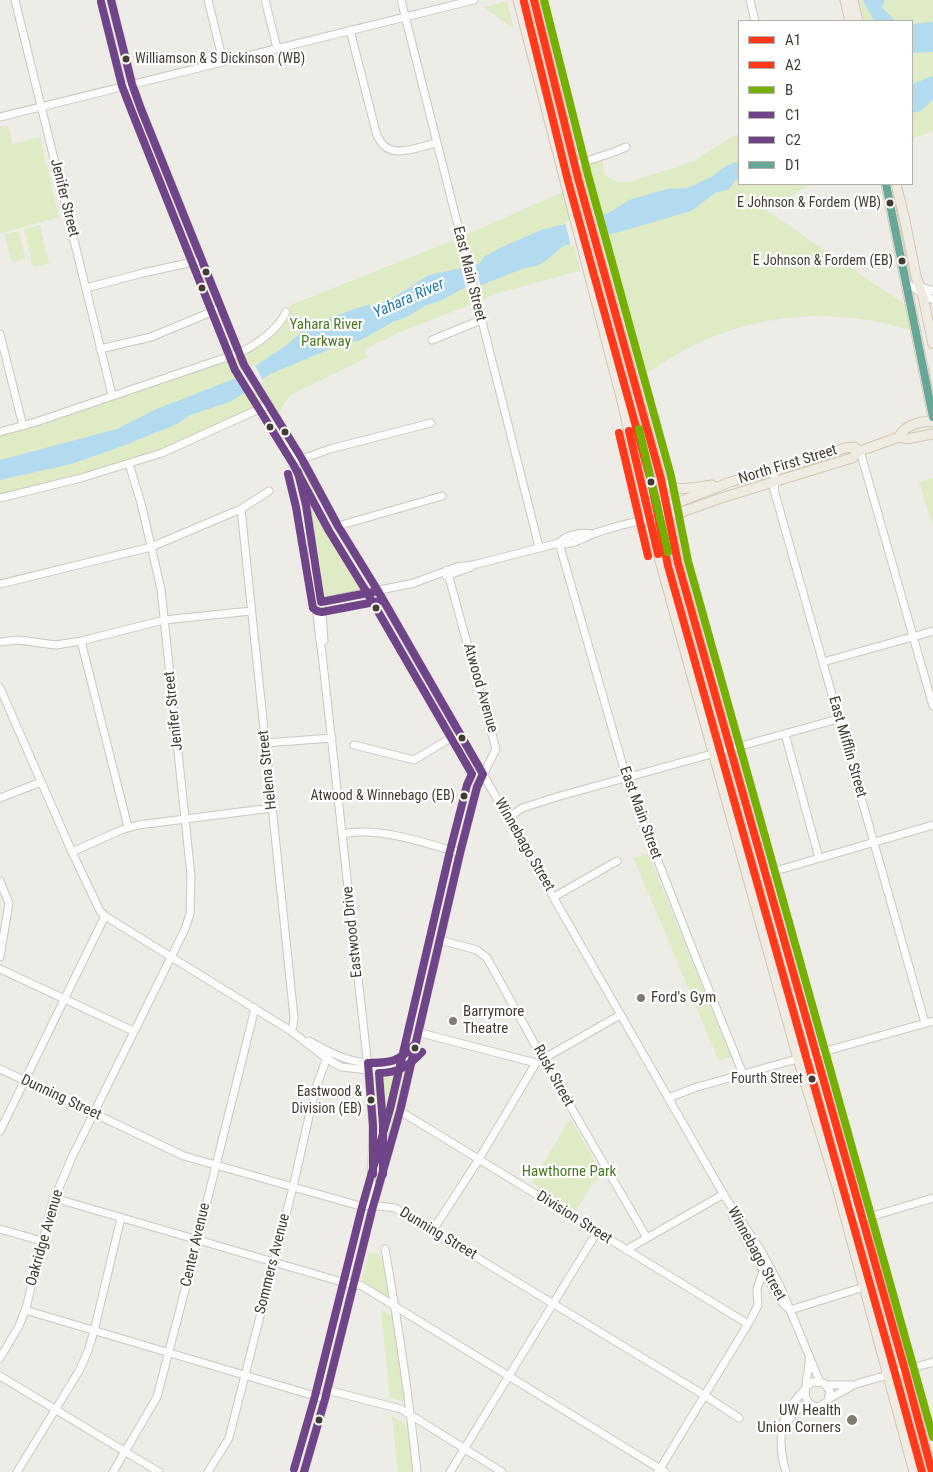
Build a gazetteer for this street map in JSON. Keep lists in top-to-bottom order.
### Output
{
  "streets": {
    "main road": ["North First Street"],
    "street": [
      "Jenifer Street",
      "East Main Street",
      "Atwood Avenue",
      "East Mifflin Street",
      "Helena Street",
      "Winnebago Street",
      "Eastwood Drive",
      "Rusk Street",
      "Dunning Street",
      "Division Street",
      "Oakridge Avenue",
      "Center Avenue",
      "Sommers Avenue"
    ]
  },
  "crossings": [
    ["Jenifer Street", "Oakridge Avenue"],
    ["North First Street", "East Mifflin Street"],
    ["Atwood Avenue", "Winnebago Street"],
    ["Atwood Avenue", "Eastwood Drive"],
    ["Atwood Avenue", "Rusk Street"],
    ["Atwood Avenue", "Dunning Street"],
    ["Atwood Avenue", "Division Street"],
    ["Winnebago Street", "Eastwood Drive"],
    ["Eastwood Drive", "Dunning Street"],
    ["Dunning Street", "Oakridge Avenue"],
    ["Dunning Street", "Center Avenue"],
    ["Dunning Street", "Sommers Avenue"]
  ],
  "water": ["Yahara River"],
  "parks": ["Yahara River Parkway", "Hawthorne Park"],
  "places": [
    "Williamson & S Dickinson (WB)",
    "E Johnson & Fordem (WB)",
    "E Johnson & Fordem (EB)",
    "Atwood & Winnebago (EB)",
    "Ford's Gym",
    "Barrymore Theatre",
    "Fourth Street",
    "Eastwood & Division (EB)",
    "UW Health Union Corners"
  ],
  "lines": [
    "transit line A1",
    "transit line B",
    "transit line C1",
    "transit line A2",
    "transit line C2",
    "transit line D1"
  ],
  "legend": [
    "A1",
    "A2",
    "B",
    "C1",
    "C2",
    "D1"
  ]
}
